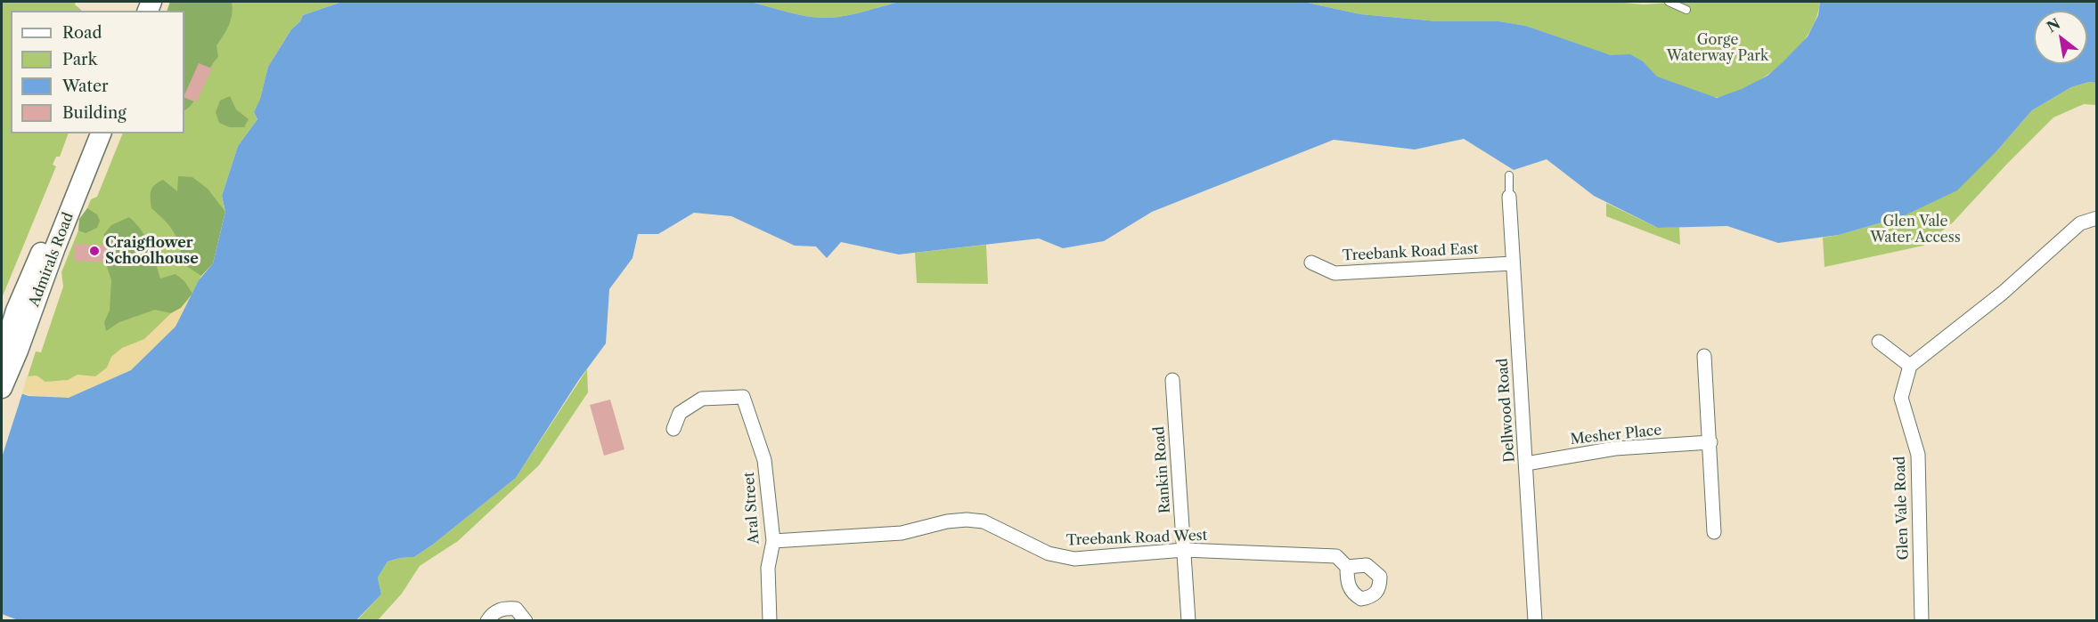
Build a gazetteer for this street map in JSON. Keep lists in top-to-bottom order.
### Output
{
  "streets": {
    "main road": ["Admirals Road"],
    "street": [
      "Treebank Road East",
      "Dellwood Road",
      "Mesher Place",
      "Rankin Road",
      "Aral Street",
      "Glen Vale Road",
      "Treebank Road West"
    ]
  },
  "crossings": [
    ["Treebank Road East", "Dellwood Road"],
    ["Dellwood Road", "Mesher Place"],
    ["Rankin Road", "Treebank Road West"],
    ["Aral Street", "Treebank Road West"]
  ],
  "parks": ["Gorge Waterway Park", "Glen Vale Water Access"],
  "places": ["Craigflower Schoolhouse"],
  "legend": [
    "Road",
    "Park",
    "Water",
    "Building"
  ],
  "north": "top left"
}
